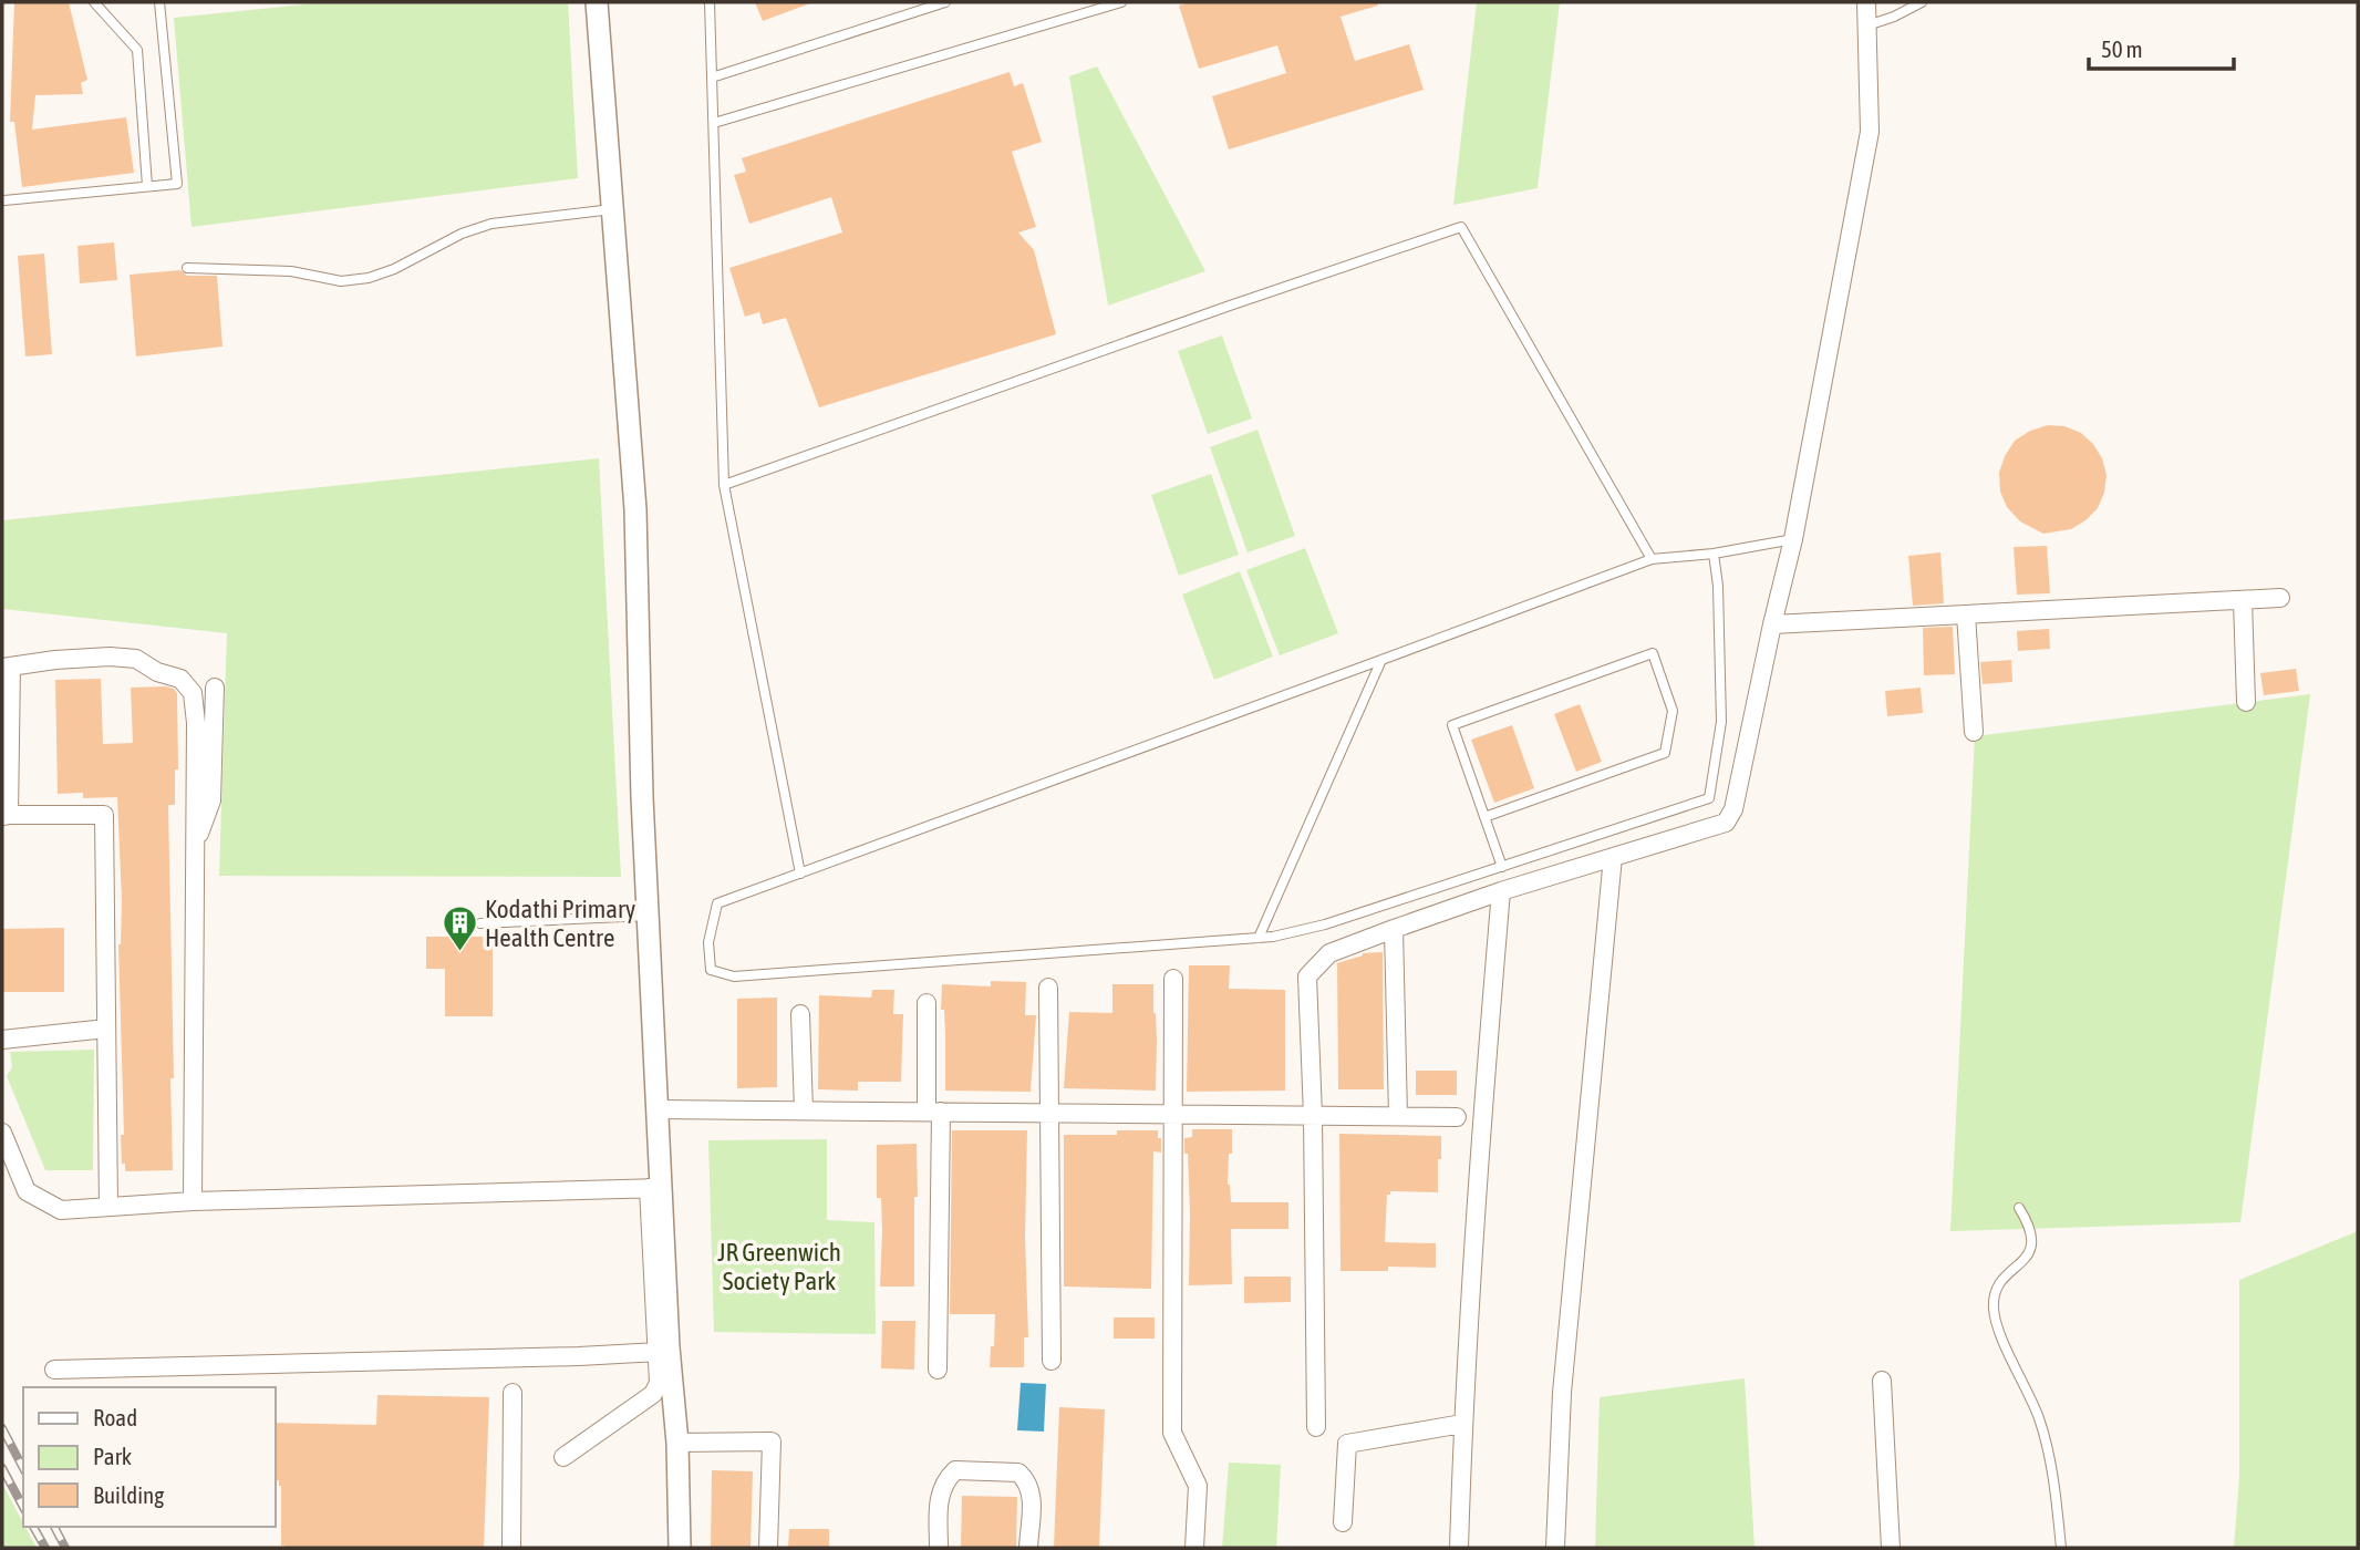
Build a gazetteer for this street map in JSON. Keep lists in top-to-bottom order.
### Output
{
  "parks": ["JR Greenwich Society Park"],
  "places": {
    "building": ["Kodathi Primary Health Centre"]
  },
  "legend": ["Road", "Park", "Building"],
  "scale_bar": "50 m"
}
